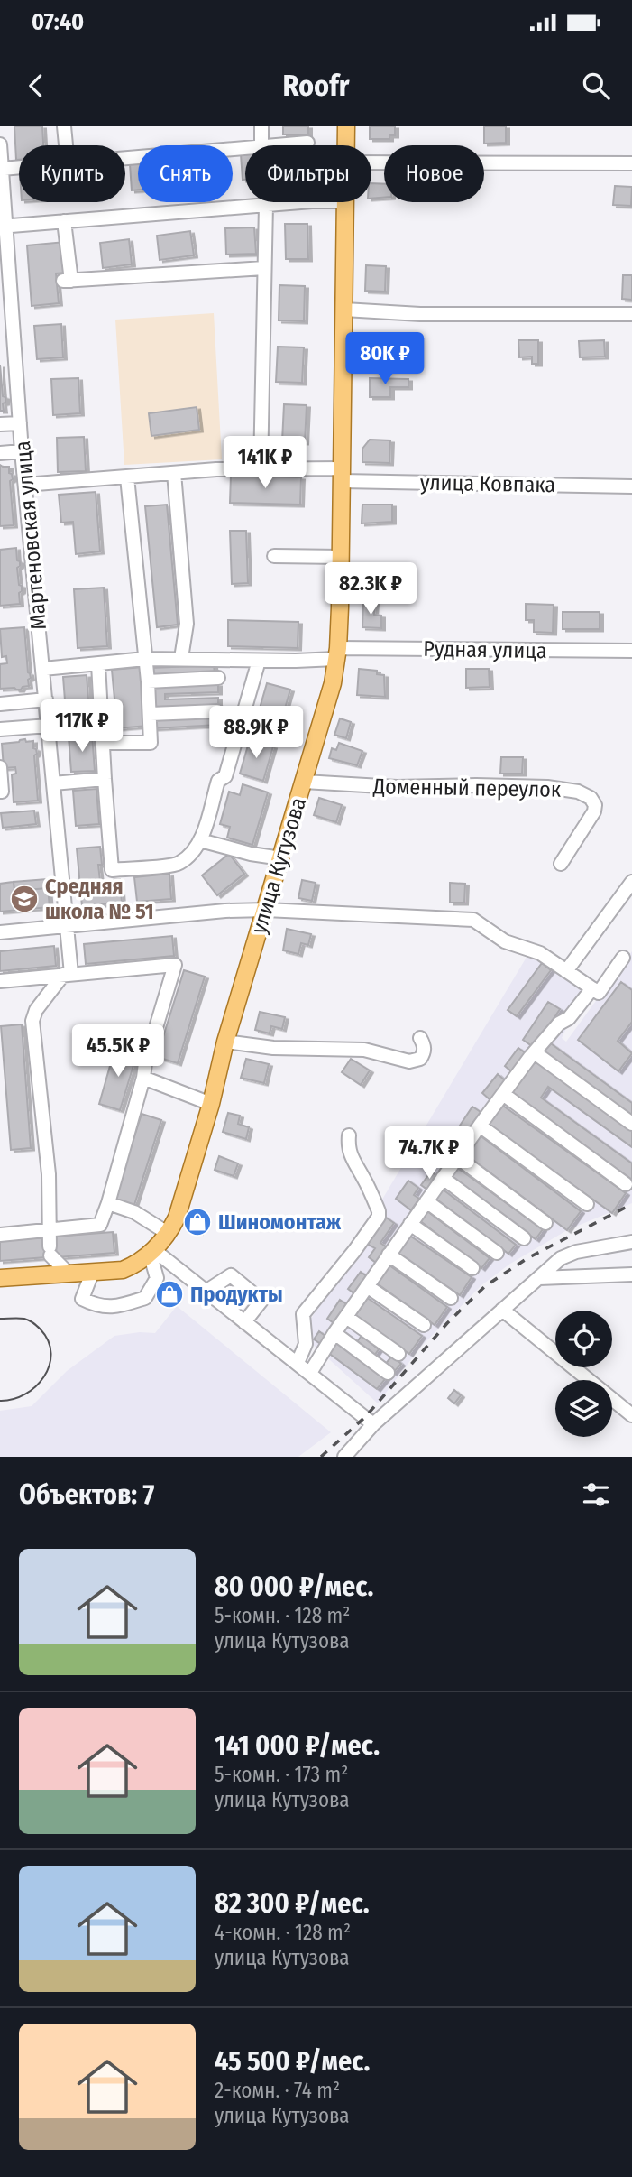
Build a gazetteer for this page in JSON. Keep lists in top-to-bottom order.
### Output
{
  "streets": {
    "main road": ["улица Кутузова"],
    "street": [
      "улица Ковпака",
      "Мартеновская улица",
      "Рудная улица",
      "Доменный переулок"
    ]
  },
  "crossings": [
    ["улица Ковпака", "Мартеновская улица"],
    ["улица Ковпака", "улица Кутузова"],
    ["Мартеновская улица", "Рудная улица"],
    ["Рудная улица", "улица Кутузова"],
    ["Доменный переулок", "улица Кутузова"]
  ],
  "places": {
    "school or university": ["Средняя школа № 51"],
    "shop": ["Шиномонтаж", "Продукты"]
  },
  "page": {
    "status": "07:40",
    "header": "Roofr",
    "chip": [
      "Купить",
      "Снять",
      "Фильтры",
      "Новое"
    ],
    "price": [
      "80K ₽",
      "141K ₽",
      "82.3K ₽",
      "117K ₽",
      "88.9K ₽",
      "45.5K ₽",
      "74.7K ₽"
    ],
    "heading": "Объектов: 7",
    "list": [
      {
        "name": "80 000 ₽/мес.",
        "note": "5-комн. · 128 m² · улица Кутузова"
      },
      {
        "name": "141 000 ₽/мес.",
        "note": "5-комн. · 173 m² · улица Кутузова"
      },
      {
        "name": "82 300 ₽/мес.",
        "note": "4-комн. · 128 m² · улица Кутузова"
      },
      {
        "name": "45 500 ₽/мес.",
        "note": "2-комн. · 74 m² · улица Кутузова"
      }
    ]
  }
}
